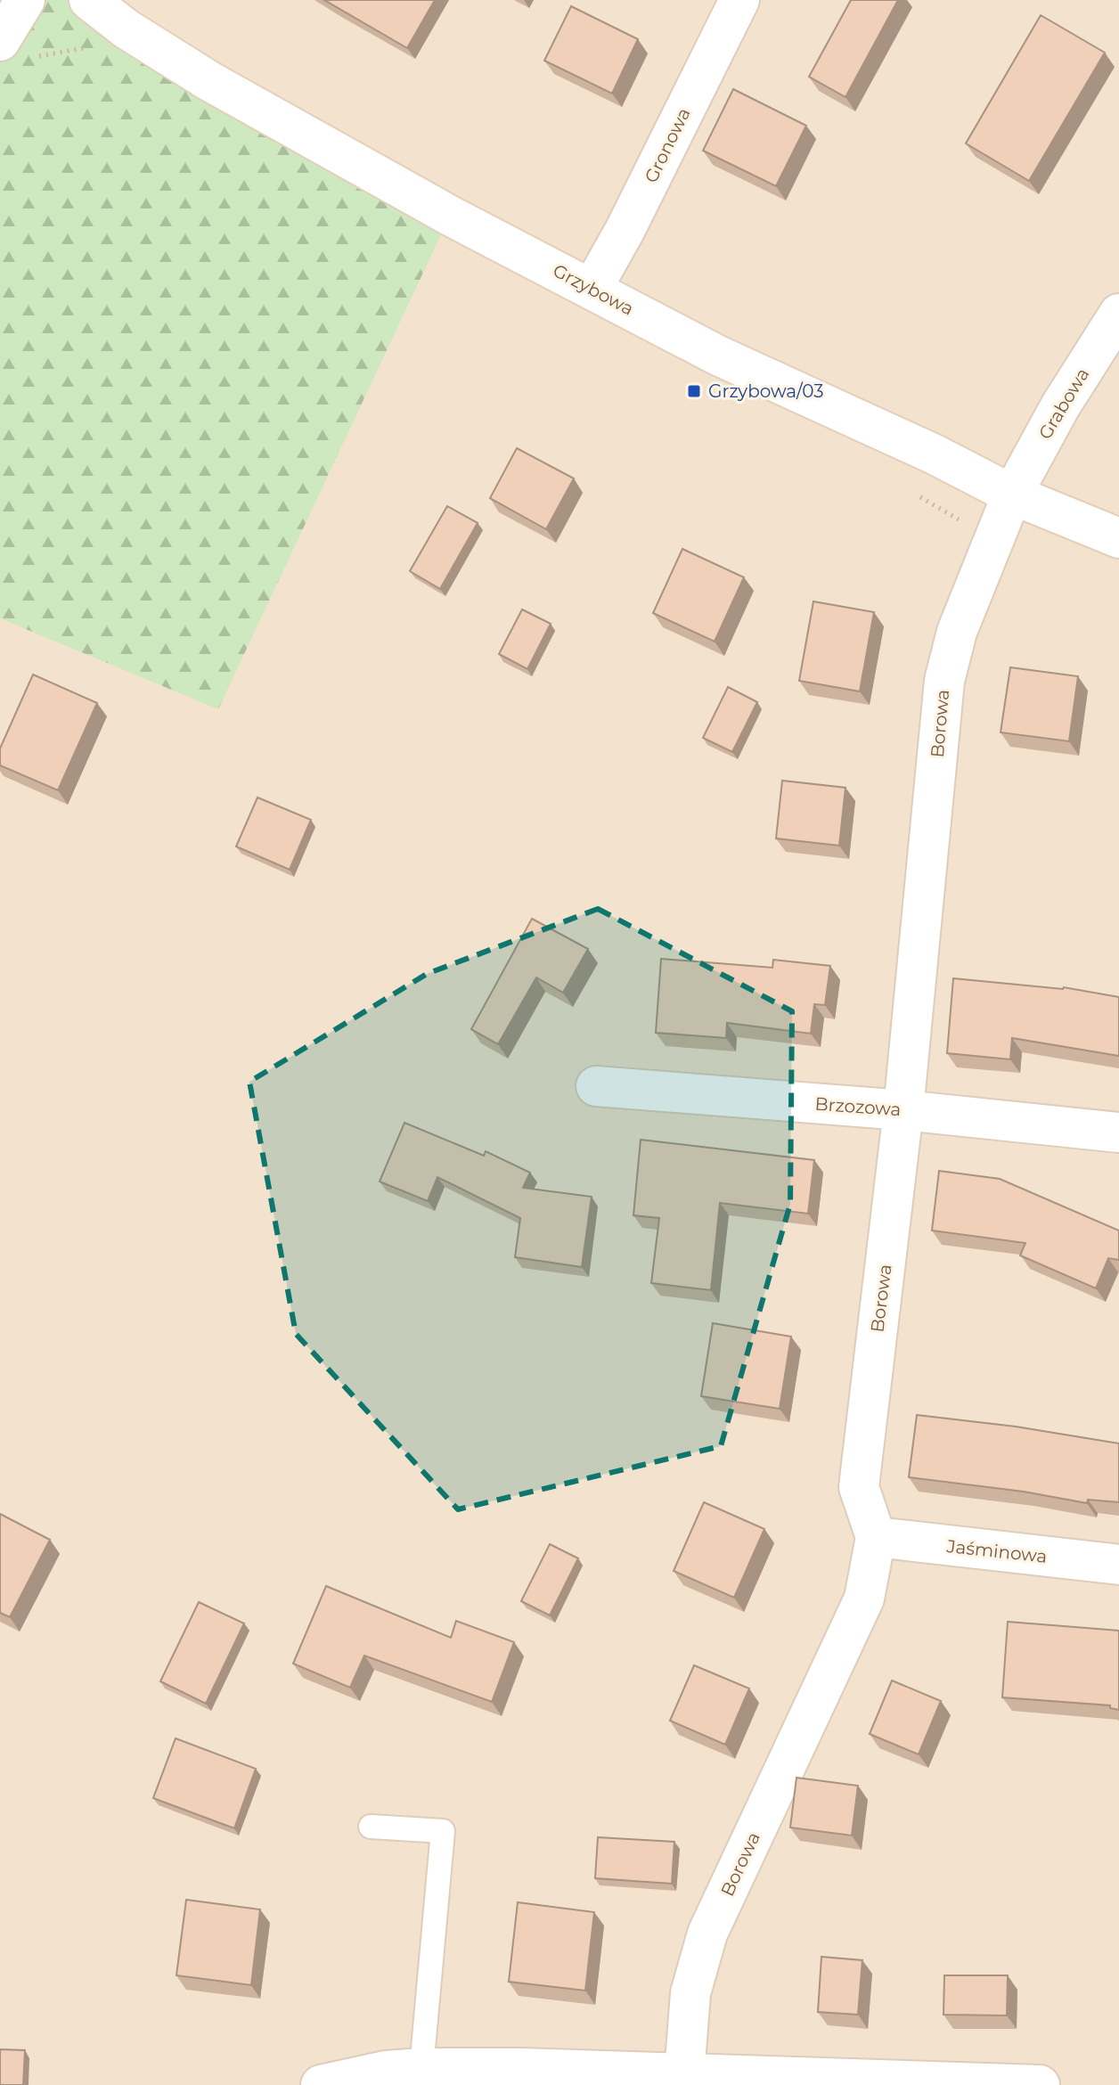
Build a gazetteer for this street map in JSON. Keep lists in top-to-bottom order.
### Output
{
  "streets": {
    "street": [
      "Gronowa",
      "Grzybowa",
      "Grabowa",
      "Borowa",
      "Brzozowa",
      "Jaśminowa"
    ]
  },
  "crossings": [
    ["Gronowa", "Grzybowa"],
    ["Grzybowa", "Grabowa"],
    ["Grzybowa", "Borowa"],
    ["Grabowa", "Borowa"],
    ["Borowa", "Brzozowa"],
    ["Borowa", "Jaśminowa"]
  ],
  "places": {
    "transit": ["Grzybowa/03"]
  }
}
